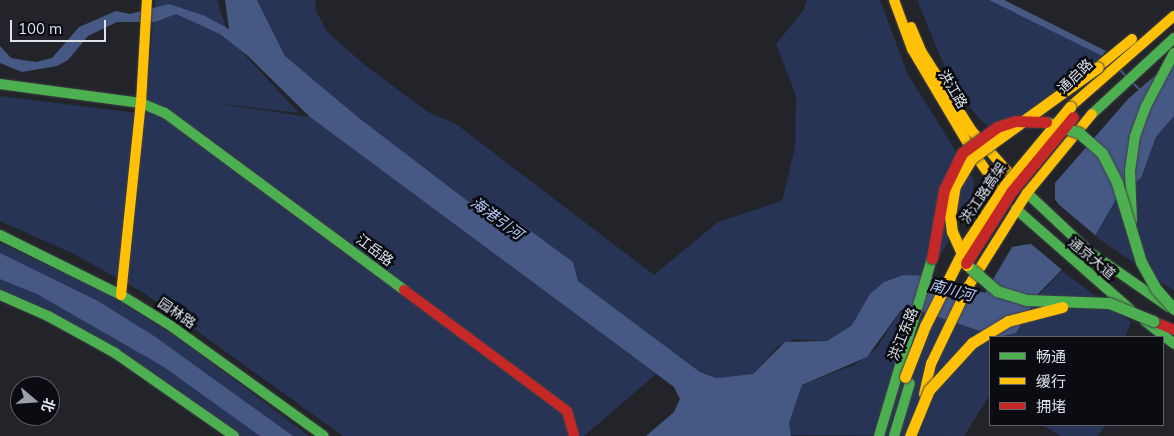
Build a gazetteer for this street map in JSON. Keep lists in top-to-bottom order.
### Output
{
  "streets": {
    "main road": [
      "通启路",
      "洪江路",
      "洪江路高架",
      "江岳路",
      "通京大道",
      "园林路",
      "洪江东路"
    ]
  },
  "crossings": [
    ["通启路", "洪江路"],
    ["通启路", "洪江路高架"],
    ["通启路", "通京大道"],
    ["通启路", "洪江东路"],
    ["洪江路", "通京大道"],
    ["洪江路", "洪江东路"],
    ["通京大道", "洪江东路"]
  ],
  "water": ["海港引河", "南川河"],
  "legend": ["畅通", "缓行", "拥堵"],
  "scale_bar": "100 m",
  "north": "right"
}
